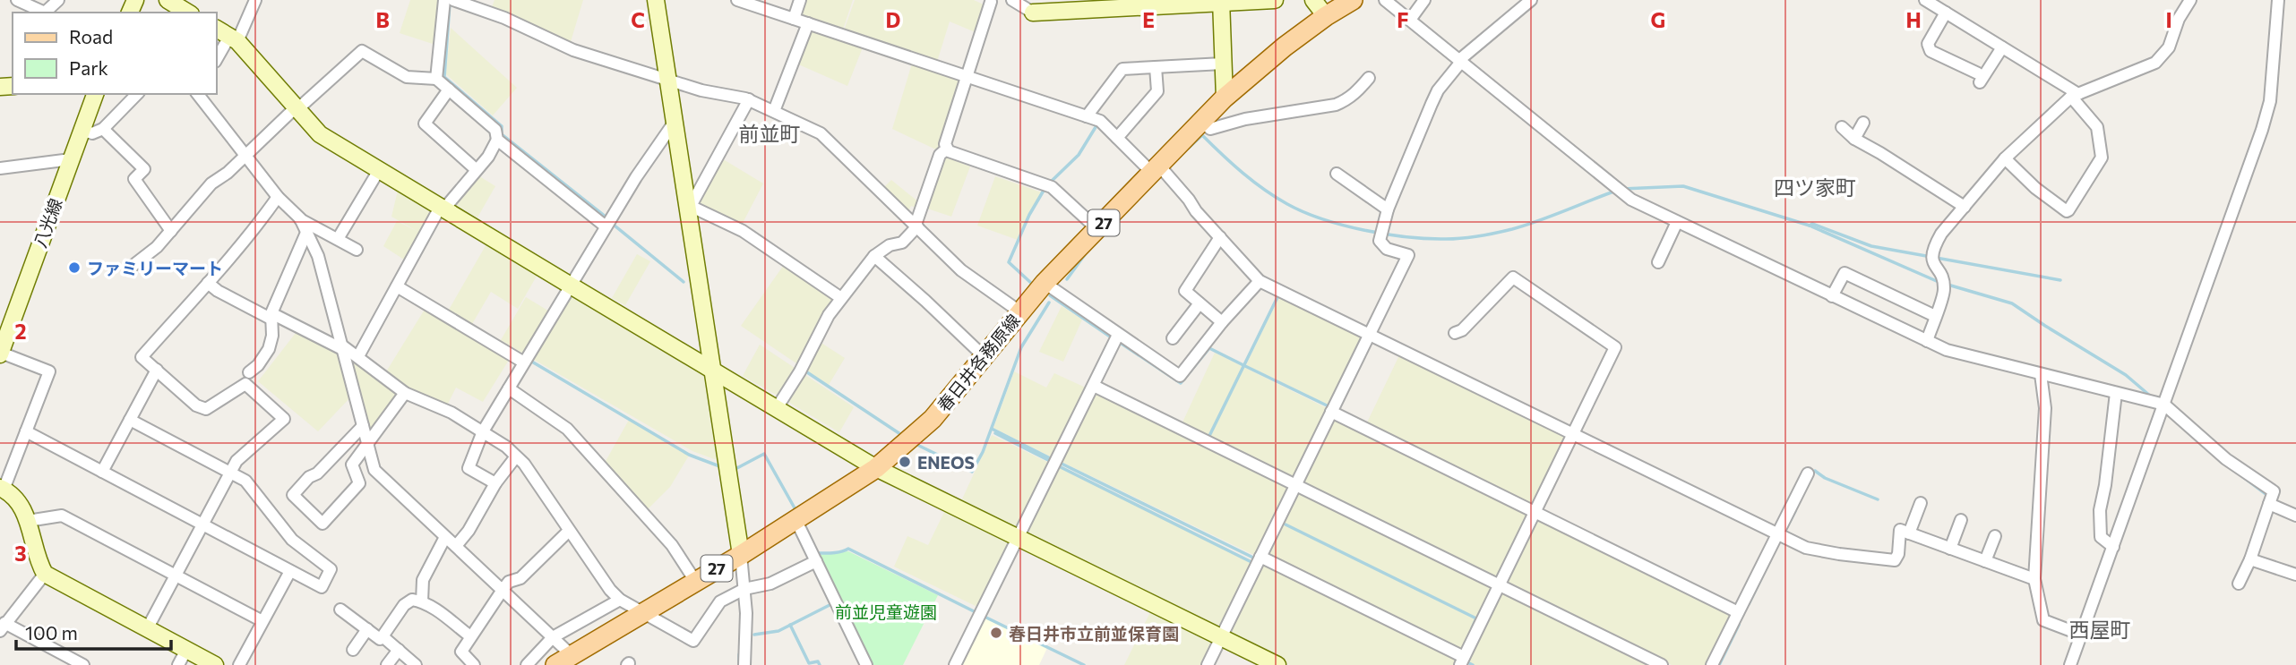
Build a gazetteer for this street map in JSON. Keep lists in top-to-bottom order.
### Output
{
  "streets": {
    "main road": ["27", "春日井各務原線"],
    "street": ["八光線"]
  },
  "districts": ["前並町", "四ツ家町", "西屋町"],
  "parks": ["前並児童遊園"],
  "places": ["ファミリーマート", "ENEOS", "春日井市立前並保育園"],
  "legend": ["Road", "Park"],
  "scale_bar": "100 m",
  "grid": {
    "columns": [
      "B",
      "C",
      "D",
      "E",
      "F",
      "G",
      "H",
      "I"
    ],
    "rows": ["2", "3"]
  }
}
